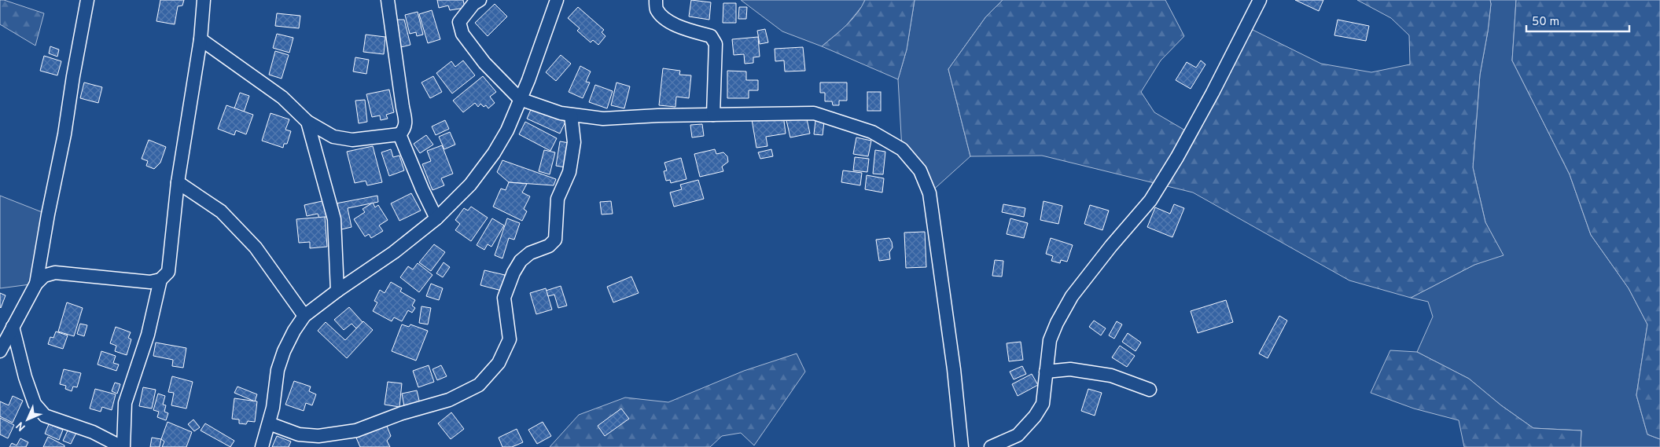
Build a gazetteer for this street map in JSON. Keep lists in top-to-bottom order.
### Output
{
  "scale_bar": "50 m",
  "north": "bottom left"
}
